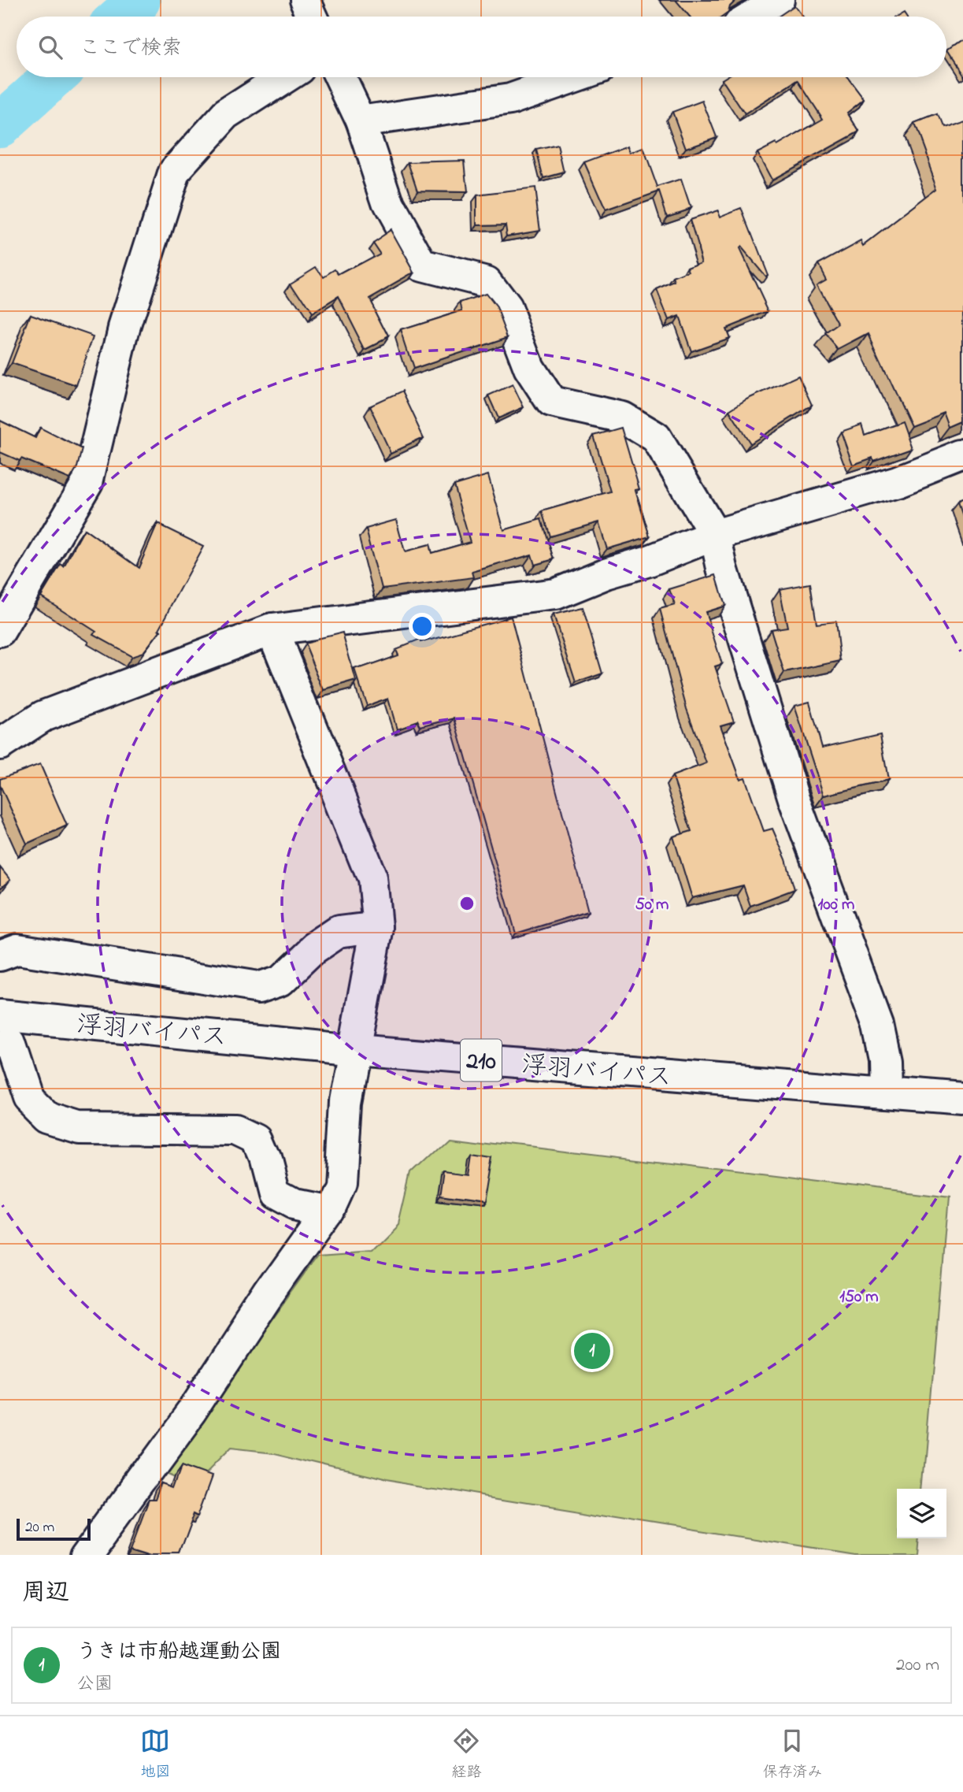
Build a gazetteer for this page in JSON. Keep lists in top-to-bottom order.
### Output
{
  "streets": {
    "main road": ["浮羽バイパス", "210"]
  },
  "scale_bar": "20 m",
  "page": {
    "search": "ここで検索",
    "pins": "1",
    "scale": "20 m",
    "heading": "周辺",
    "list": [
      {
        "mark": "1",
        "name": "うきは市船越運動公園",
        "note": "公園",
        "value": "200 m"
      }
    ],
    "nav": ["地図", "経路", "保存済み"]
  },
  "rings": ["50 m", "100 m", "150 m"]
}
